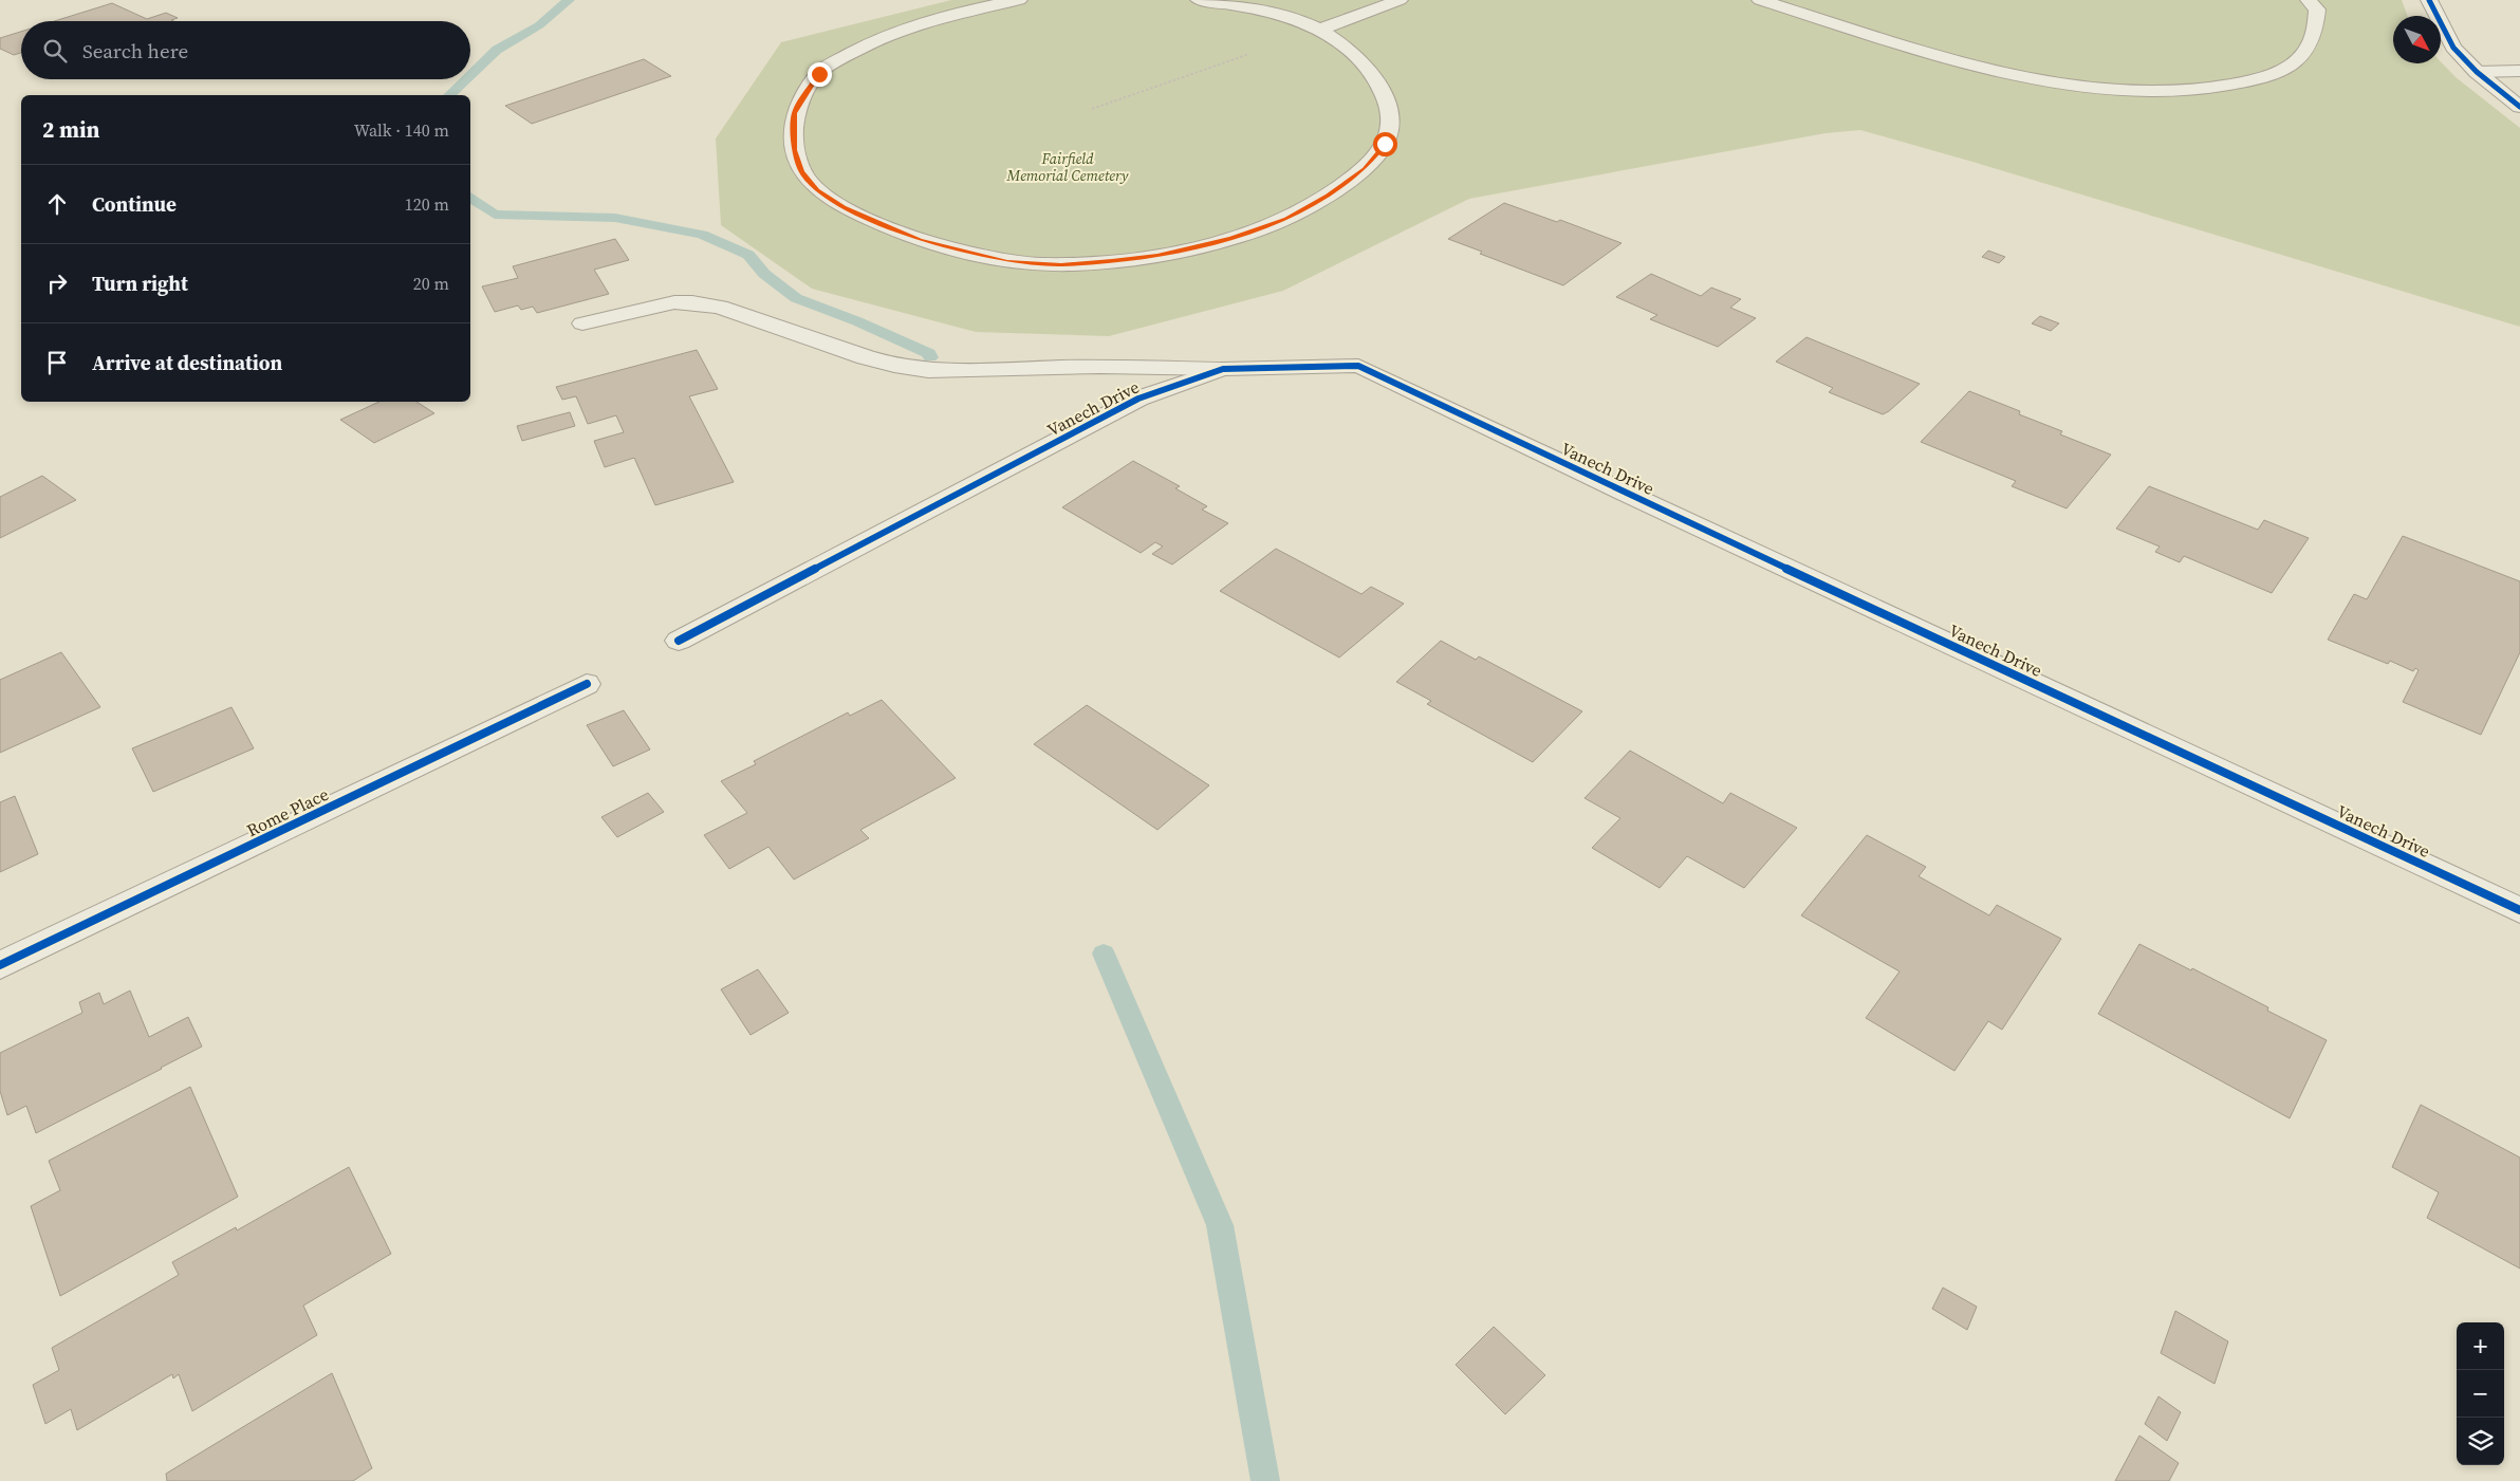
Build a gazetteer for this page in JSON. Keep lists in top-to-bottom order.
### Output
{
  "streets": {
    "street": ["Vanech Drive", "Rome Place"]
  },
  "parks": ["Fairfield Memorial Cemetery"],
  "north": "bottom right",
  "page": {
    "search": "Search here",
    "heading": ["2 min", "Walk · 140 m"],
    "list": [
      ["Continue", "120 m"],
      ["Turn right", "20 m"],
      "Arrive at destination"
    ],
    "map_buttons": ["+", "−"]
  }
}
